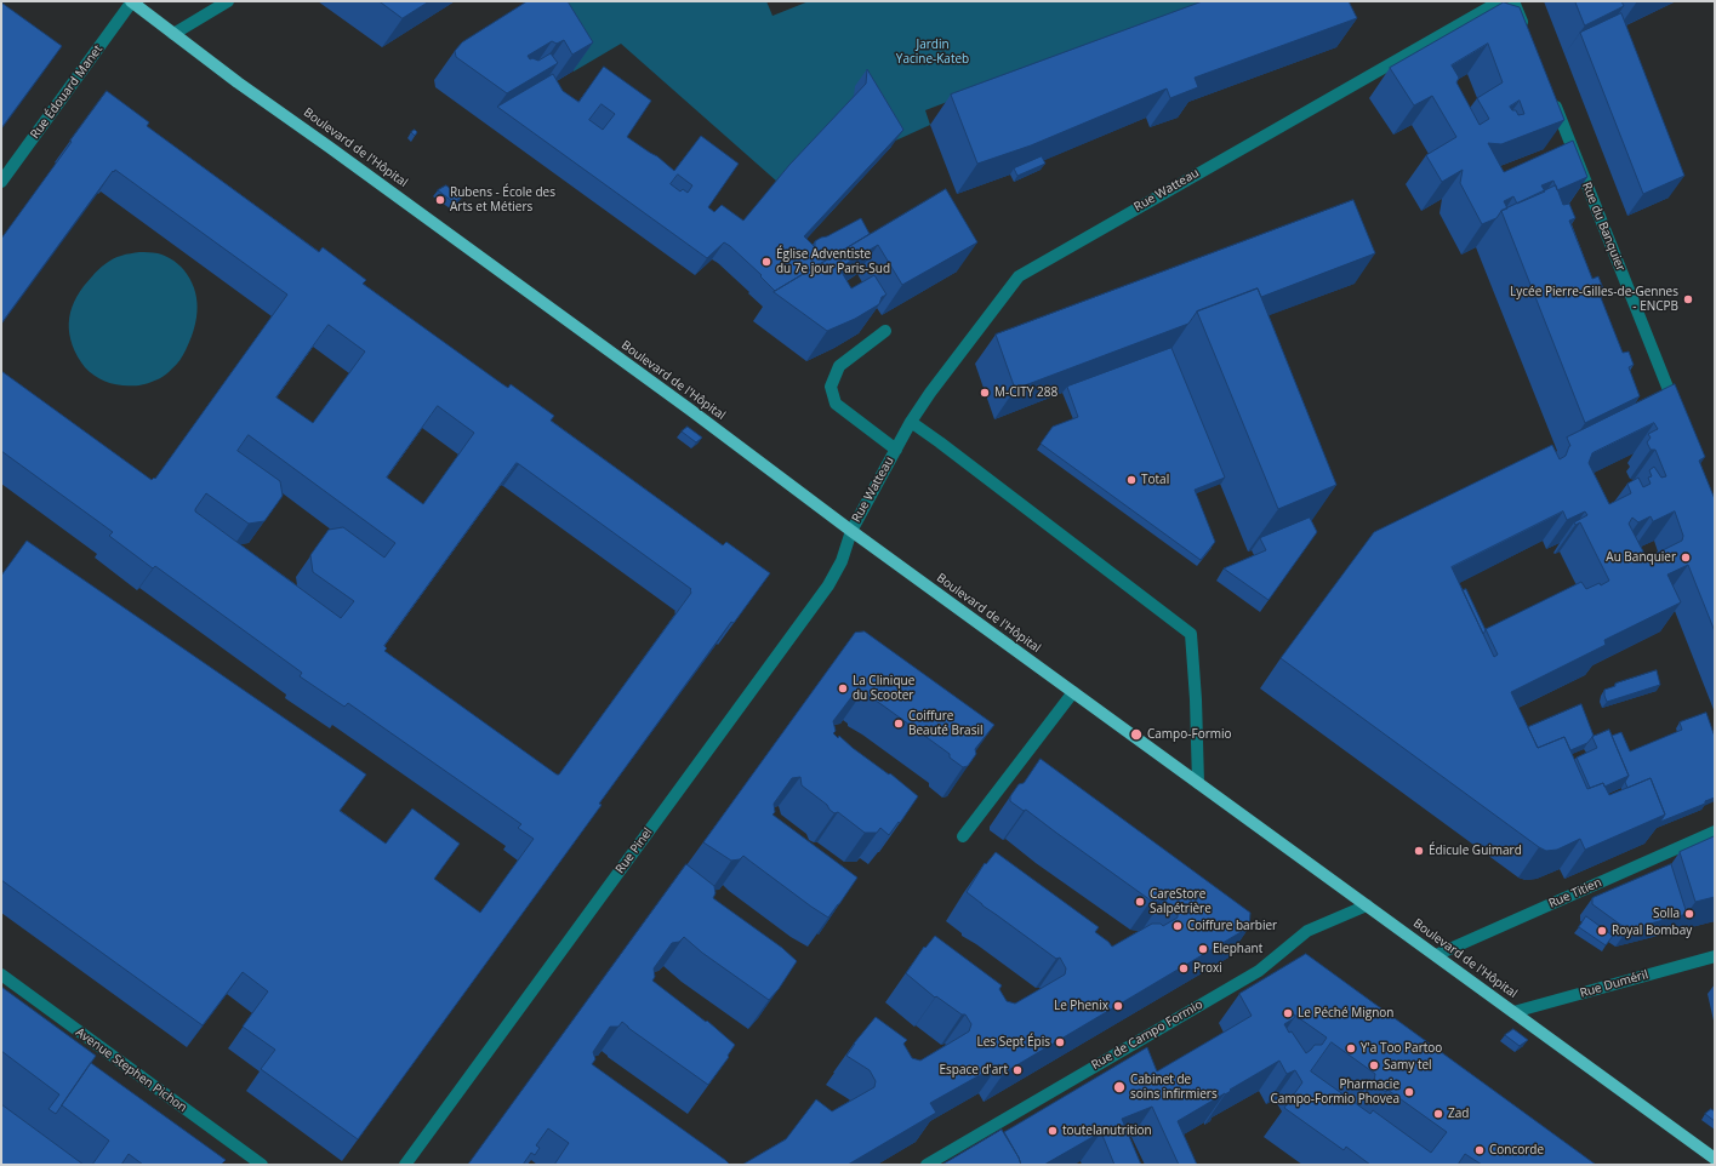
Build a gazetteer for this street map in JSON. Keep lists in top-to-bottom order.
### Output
{
  "streets": {
    "main road": ["Boulevard de l'Hôpital"],
    "street": [
      "Rue Édouard Manet",
      "Rue Watteau",
      "Rue du Banquier",
      "Rue Pinel",
      "Rue Titien",
      "Rue Duméril",
      "Rue de Campo Formio",
      "Avenue Stephen Pichon"
    ]
  },
  "crossings": [
    ["Rue Édouard Manet", "Boulevard de l'Hôpital"],
    ["Boulevard de l'Hôpital", "Rue Watteau"],
    ["Boulevard de l'Hôpital", "Rue Pinel"],
    ["Boulevard de l'Hôpital", "Rue Titien"],
    ["Boulevard de l'Hôpital", "Rue Duméril"],
    ["Boulevard de l'Hôpital", "Rue de Campo Formio"],
    ["Rue Watteau", "Rue Pinel"]
  ],
  "parks": ["Jardin Yacine-Kateb"],
  "places": [
    "Rubens - École des Arts et Métiers",
    "Église Adventiste du 7e jour Paris-Sud",
    "Lycée Pierre-Gilles-de-Gennes - ENCPB",
    "M-CITY 288",
    "Total",
    "Au Banquier",
    "La Clinique du Scooter",
    "Coiffure Beauté Brasil",
    "Campo-Formio",
    "Édicule Guimard",
    "CareStore Salpétrière",
    "Solla",
    "Coiffure barbier",
    "Royal Bombay",
    "Elephant",
    "Proxi",
    "Le Phenix",
    "Le Péché Mignon",
    "Les Sept Épis",
    "Y'a Too Partoo",
    "Samy tel",
    "Espace d'art",
    "Cabinet de soins infirmiers",
    "Pharmacie Campo-Formio Phovea",
    "Zad",
    "toutelanutrition",
    "Concorde"
  ]
}
